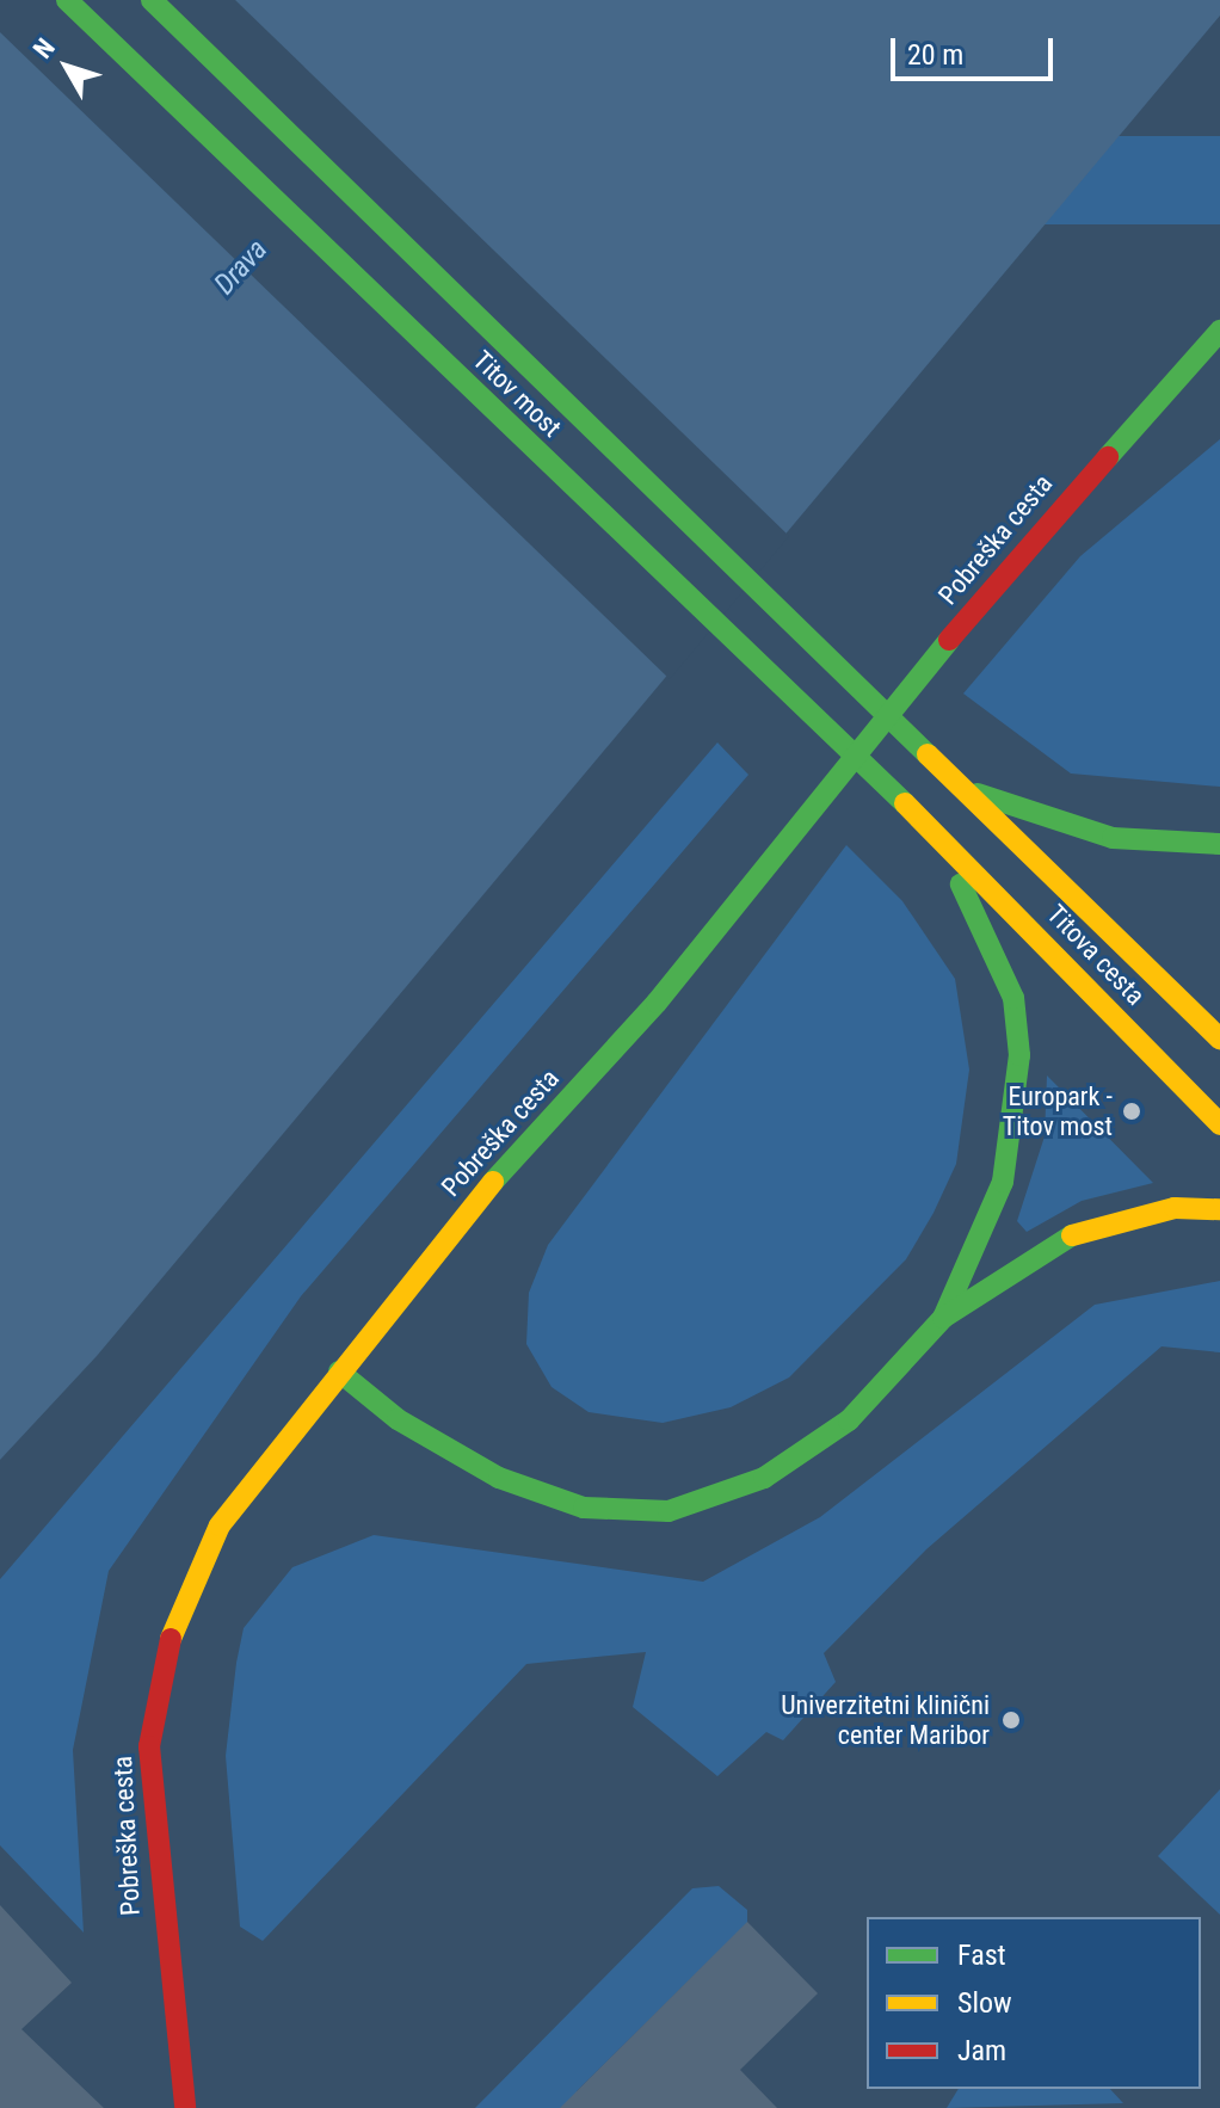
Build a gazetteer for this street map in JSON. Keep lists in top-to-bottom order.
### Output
{
  "streets": {
    "main road": ["Titov most", "Pobreška cesta", "Titova cesta"]
  },
  "crossings": [
    ["Titov most", "Titova cesta"]
  ],
  "water": ["Drava"],
  "places": ["Europark - Titov most", "Univerzitetni klinični center Maribor"],
  "legend": ["Fast", "Slow", "Jam"],
  "scale_bar": "20 m",
  "north": "top left"
}
